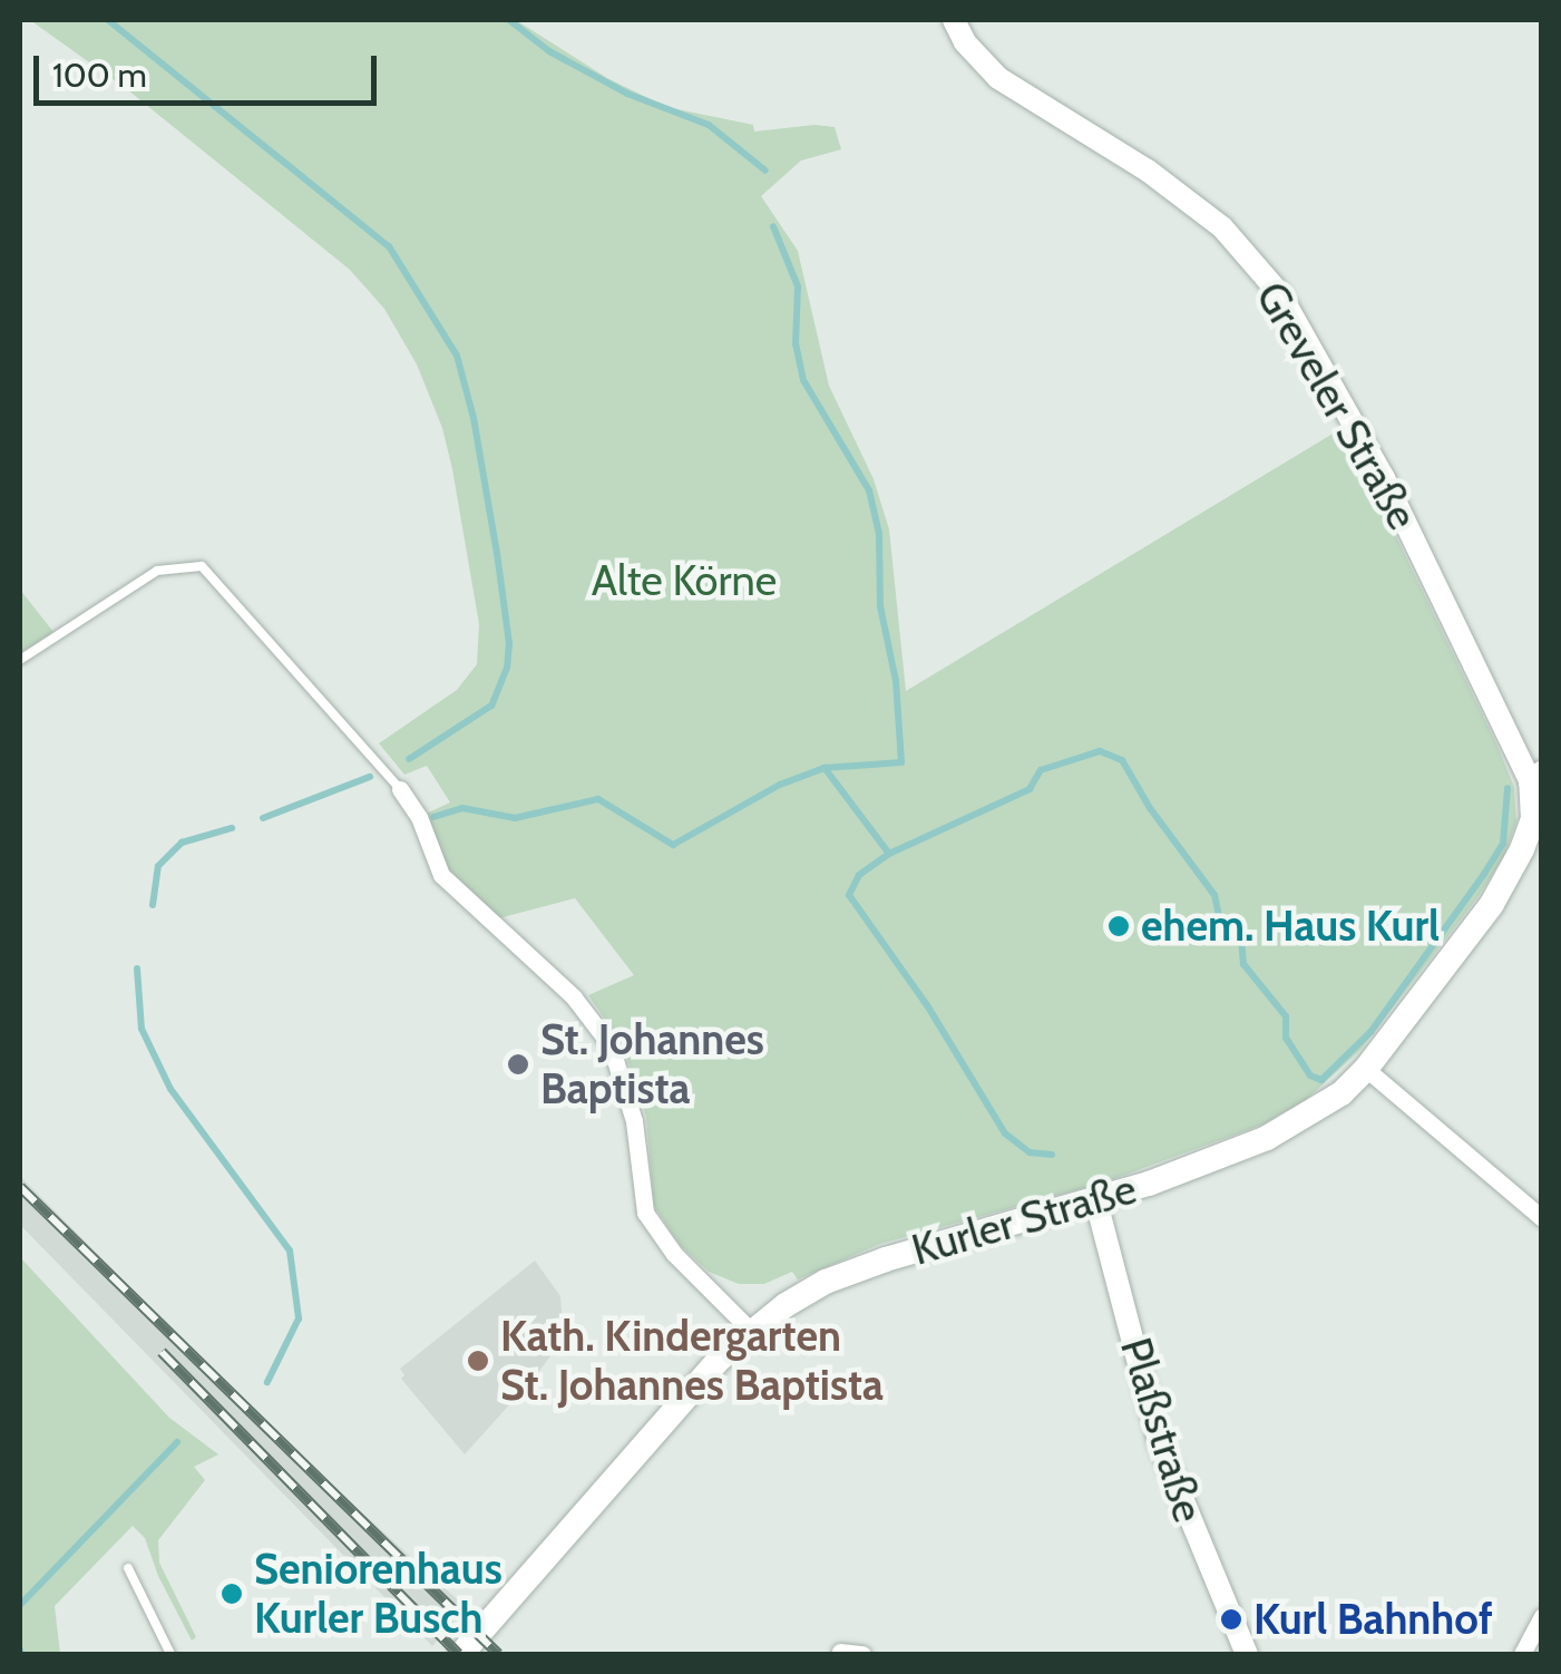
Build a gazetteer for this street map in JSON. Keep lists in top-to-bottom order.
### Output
{
  "streets": {
    "main road": ["Kurler Straße"],
    "street": ["Greveler Straße", "Plaßstraße"]
  },
  "crossings": [
    ["Greveler Straße", "Kurler Straße"],
    ["Kurler Straße", "Plaßstraße"]
  ],
  "parks": ["Alte Körne"],
  "places": [
    "ehem. Haus Kurl",
    "St. Johannes Baptista",
    "Kath. Kindergarten St. Johannes Baptista",
    "Seniorenhaus Kurler Busch",
    "Kurl Bahnhof"
  ],
  "scale_bar": "100 m"
}
